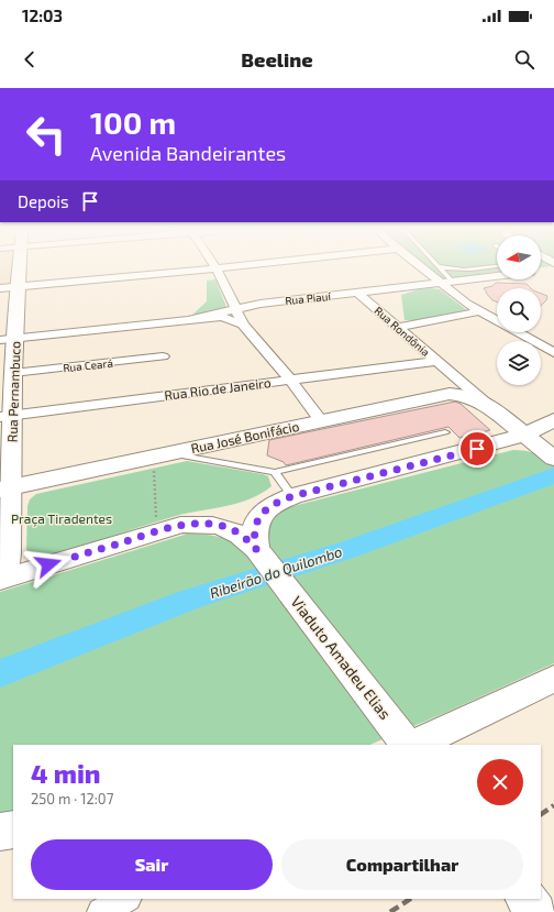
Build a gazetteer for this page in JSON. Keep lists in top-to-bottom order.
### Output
{
  "streets": {
    "main road": [
      "Rua Rondônia",
      "Rua Pernambuco",
      "Rua José Bonifácio",
      "Viaduto Amadeu Elias"
    ],
    "street": ["Rua Piauí", "Rua Ceará", "Rua Rio de Janeiro"]
  },
  "crossings": [
    ["Rua Piauí", "Rua Rondônia"],
    ["Rua Piauí", "Rua Pernambuco"],
    ["Rua Rondônia", "Rua Rio de Janeiro"],
    ["Rua Rondônia", "Rua José Bonifácio"],
    ["Rua Ceará", "Rua Pernambuco"],
    ["Rua Rio de Janeiro", "Rua Pernambuco"],
    ["Rua Pernambuco", "Rua José Bonifácio"]
  ],
  "water": ["Ribeirão do Quilombo"],
  "parks": ["Praça Tiradentes"],
  "north": "left",
  "page": {
    "status": "12:03",
    "header": "Beeline",
    "turn": ["100 m", "Avenida Bandeirantes"],
    "then": "Depois",
    "heading": ["4 min", "250 m · 12:07"],
    "buttons": ["Sair", "Compartilhar"]
  }
}
